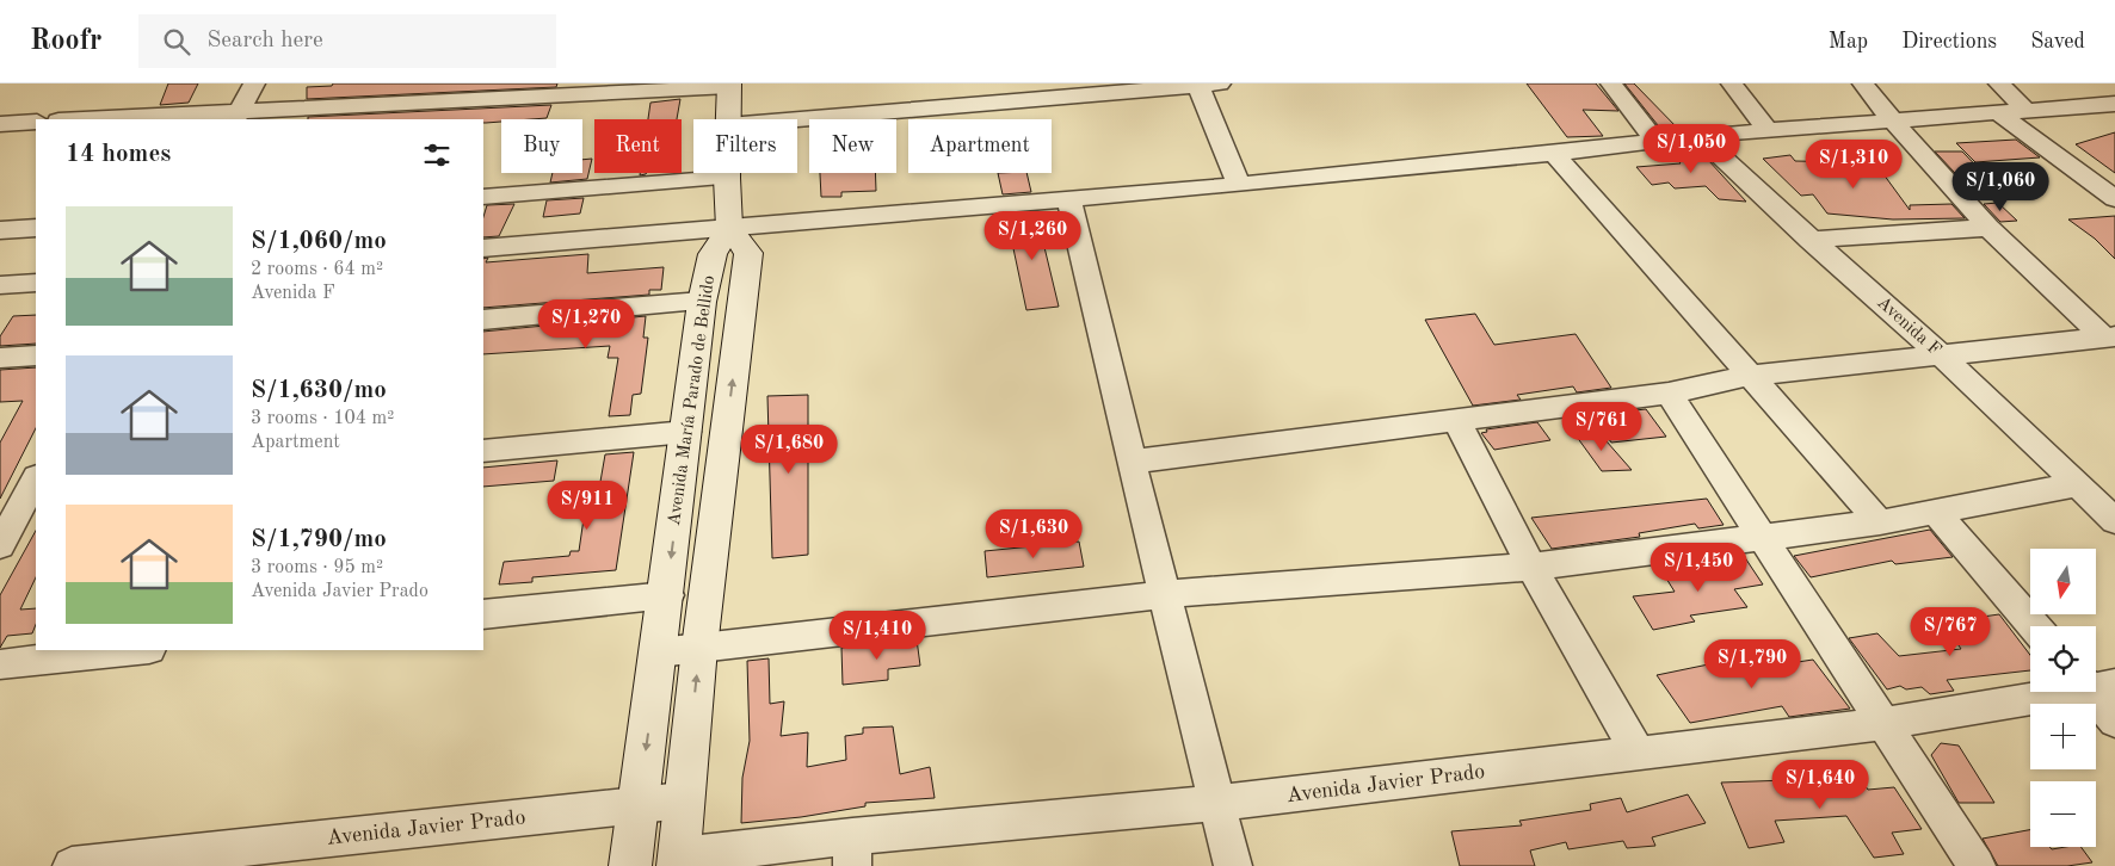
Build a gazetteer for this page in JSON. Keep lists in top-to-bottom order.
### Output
{
  "streets": {
    "street": ["Avenida F", "Avenida María Parado de Bellido", "Avenida Javier Prado"]
  },
  "crossings": [
    ["Avenida María Parado de Bellido", "Avenida Javier Prado"]
  ],
  "north": "bottom",
  "page": {
    "header": "Roofr",
    "search": "Search here",
    "nav": ["Map", "Directions", "Saved"],
    "chip": [
      "Buy",
      "Rent",
      "Filters",
      "New",
      "Apartment"
    ],
    "heading": "14 homes",
    "price": [
      "S/1,050",
      "S/1,310",
      "S/1,060",
      "S/1,260",
      "S/1,270",
      "S/761",
      "S/1,680",
      "S/911",
      "S/1,630",
      "S/1,450",
      "S/767",
      "S/1,410",
      "S/1,790",
      "S/1,640"
    ],
    "list": [
      {
        "name": "S/1,060/mo",
        "note": "2 rooms · 64 m² · Avenida F"
      },
      {
        "name": "S/1,630/mo",
        "note": "3 rooms · 104 m² · Apartment"
      },
      {
        "name": "S/1,790/mo",
        "note": "3 rooms · 95 m² · Avenida Javier Prado"
      }
    ],
    "map_buttons": ["+", "−"]
  }
}
